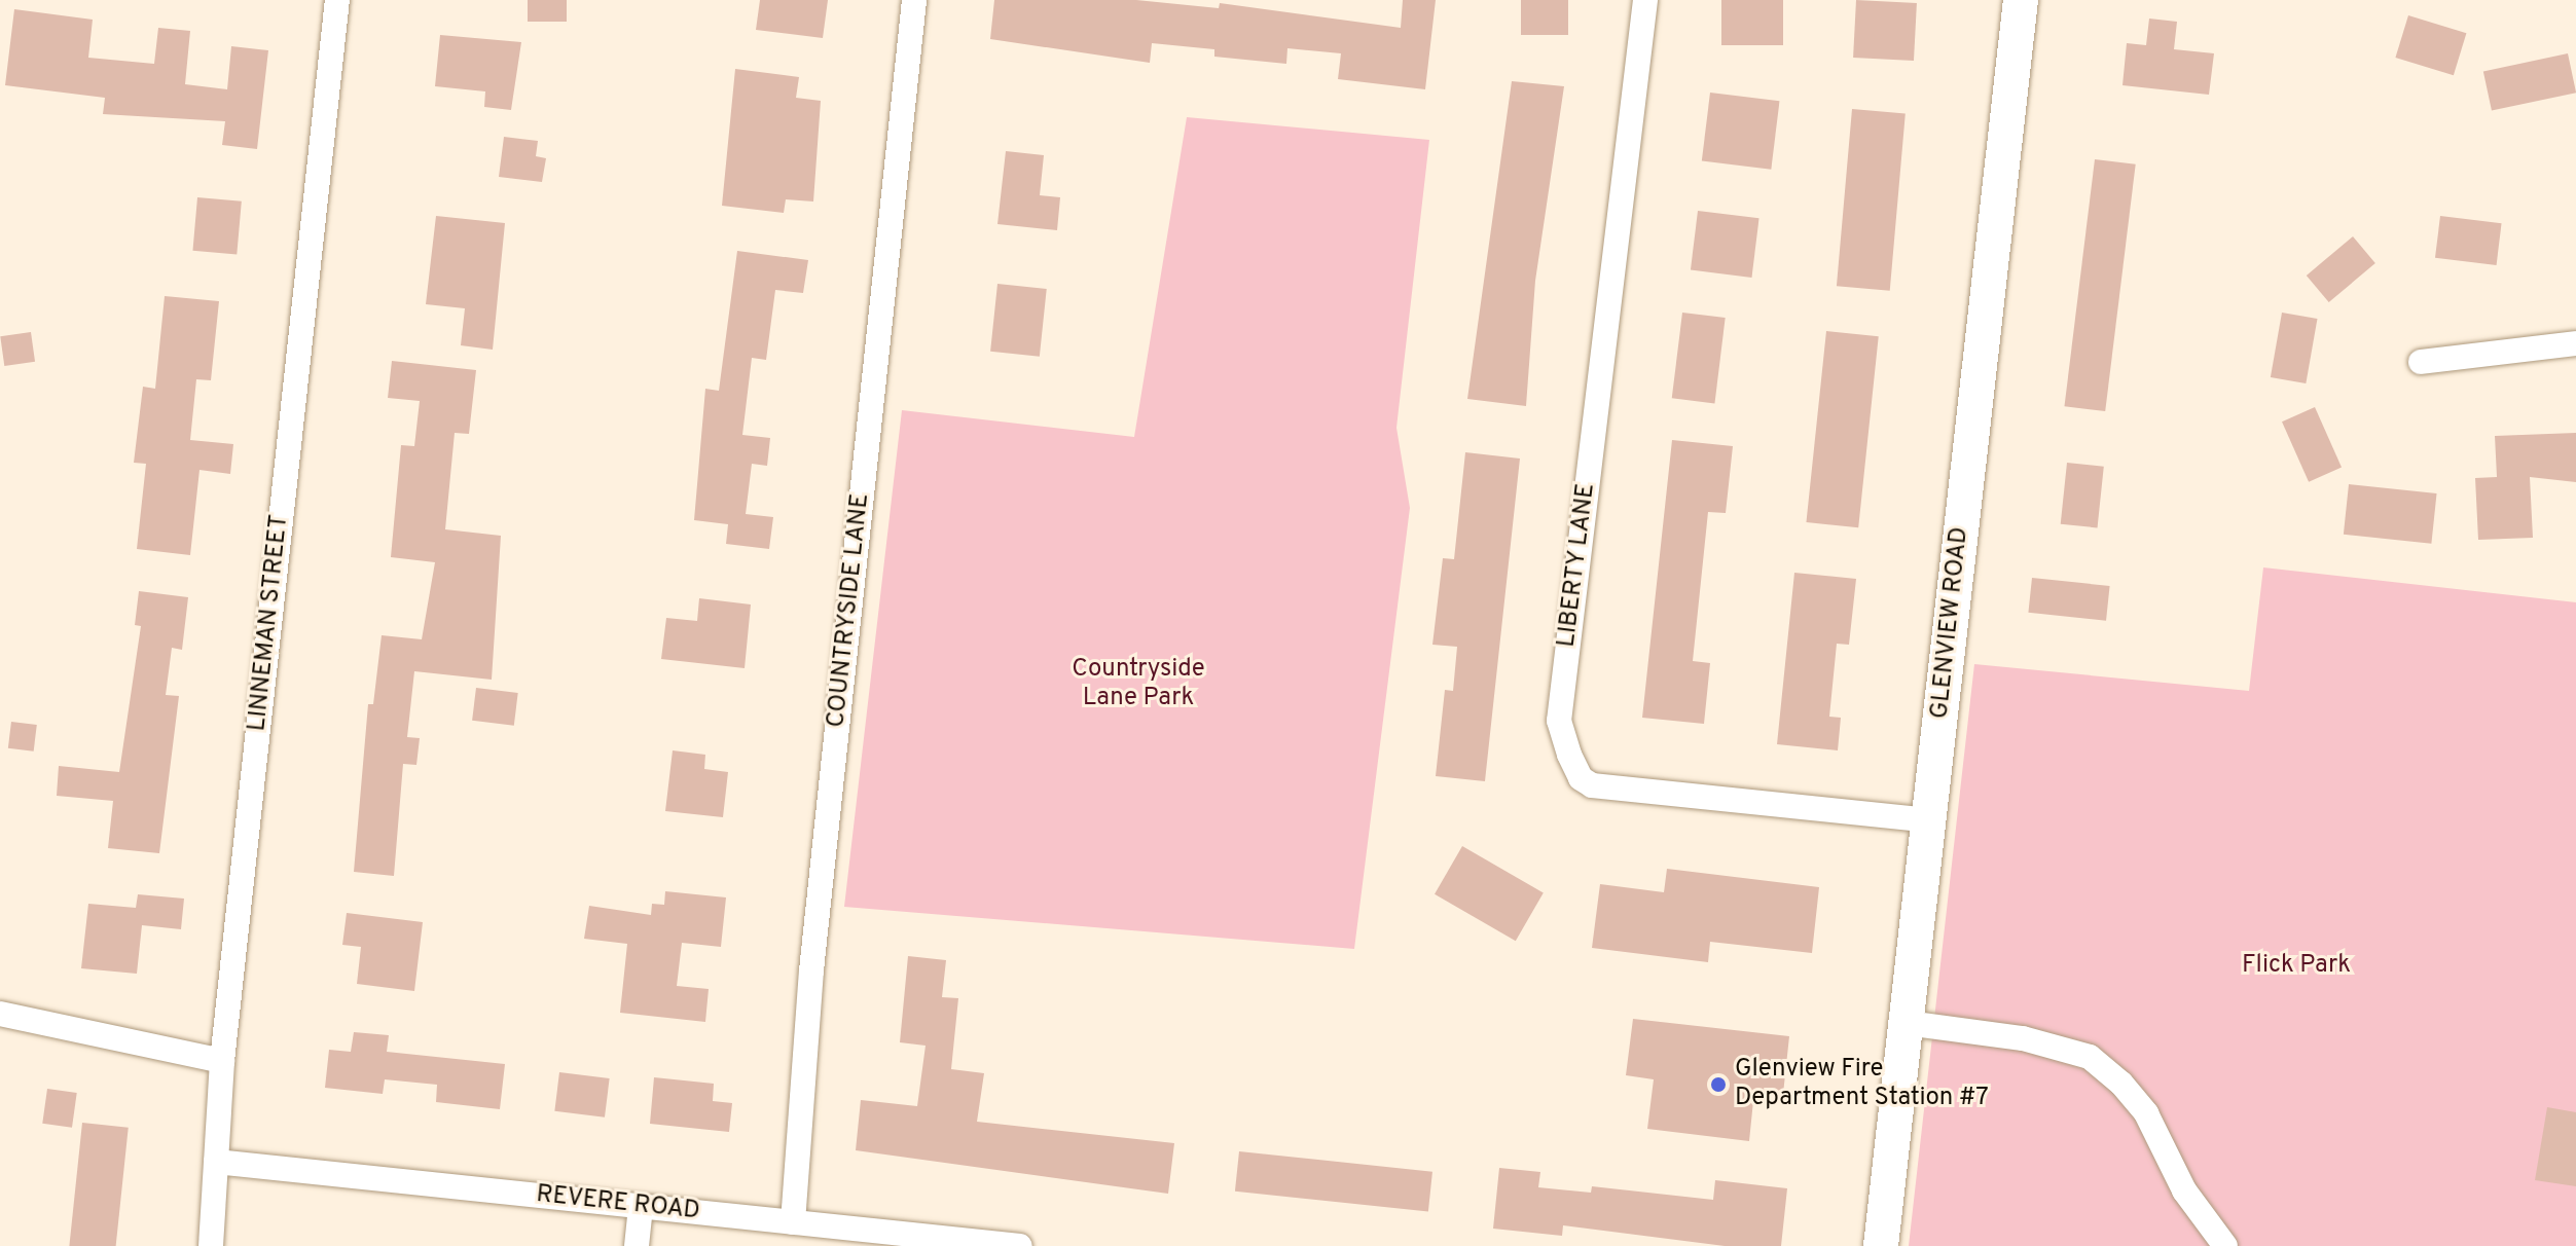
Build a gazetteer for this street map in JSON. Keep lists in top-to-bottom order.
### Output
{
  "streets": {
    "main road": ["GLENVIEW ROAD"],
    "street": [
      "LIBERTY LANE",
      "COUNTRYSIDE LANE",
      "LINNEMAN STREET",
      "REVERE ROAD"
    ]
  },
  "crossings": [
    ["LIBERTY LANE", "GLENVIEW ROAD"],
    ["COUNTRYSIDE LANE", "REVERE ROAD"],
    ["LINNEMAN STREET", "REVERE ROAD"]
  ],
  "parks": ["Countryside Lane Park", "Flick Park"],
  "places": ["Glenview Fire Department Station #7"]
}
